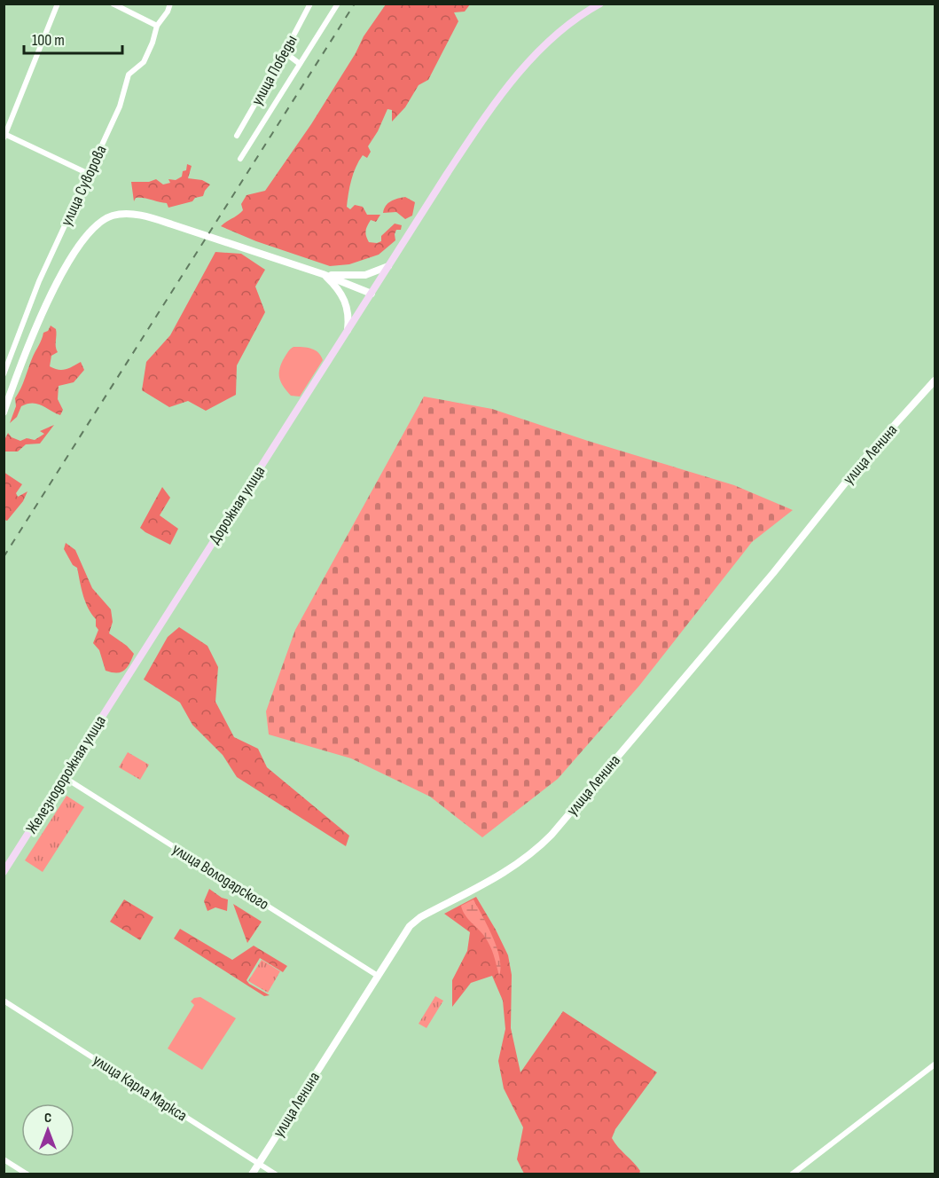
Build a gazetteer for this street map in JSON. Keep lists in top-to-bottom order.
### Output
{
  "streets": {
    "main road": ["Дорожная улица", "Железнодорожная улица"],
    "street": [
      "улица Победы",
      "улица Суворова",
      "улица Ленина",
      "улица Володарского",
      "улица Карла Маркса"
    ]
  },
  "crossings": [
    ["улица Ленина", "улица Володарского"],
    ["улица Ленина", "улица Карла Маркса"],
    ["Дорожная улица", "Железнодорожная улица"],
    ["Железнодорожная улица", "улица Володарского"]
  ],
  "scale_bar": "100 m",
  "north": "top"
}
